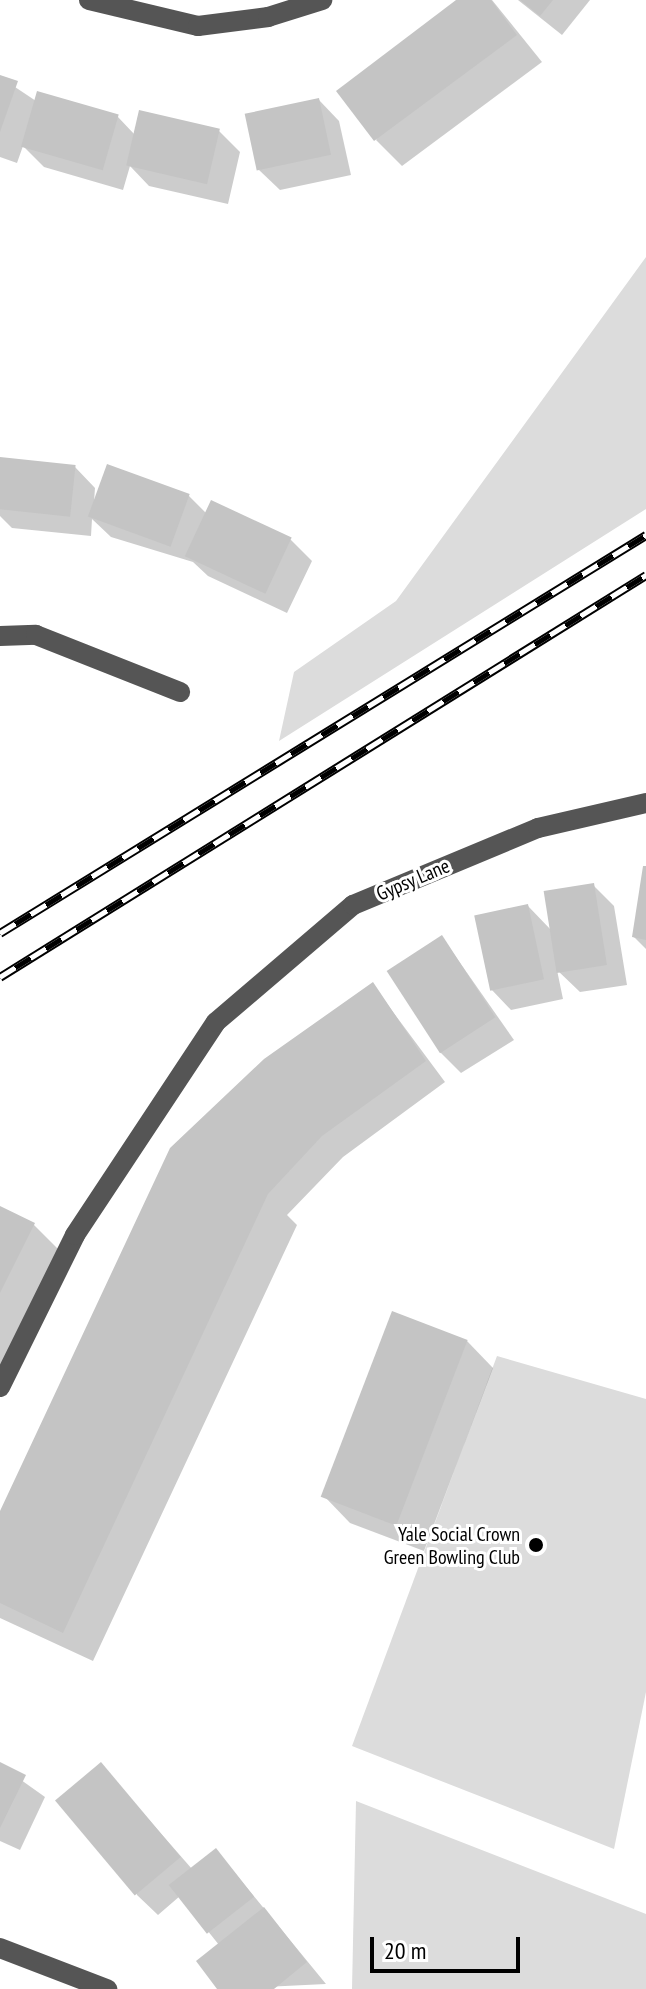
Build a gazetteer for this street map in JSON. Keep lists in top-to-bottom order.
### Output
{
  "streets": {
    "street": ["Gypsy Lane"]
  },
  "places": ["Yale Social Crown Green Bowling Club"],
  "scale_bar": "20 m"
}
